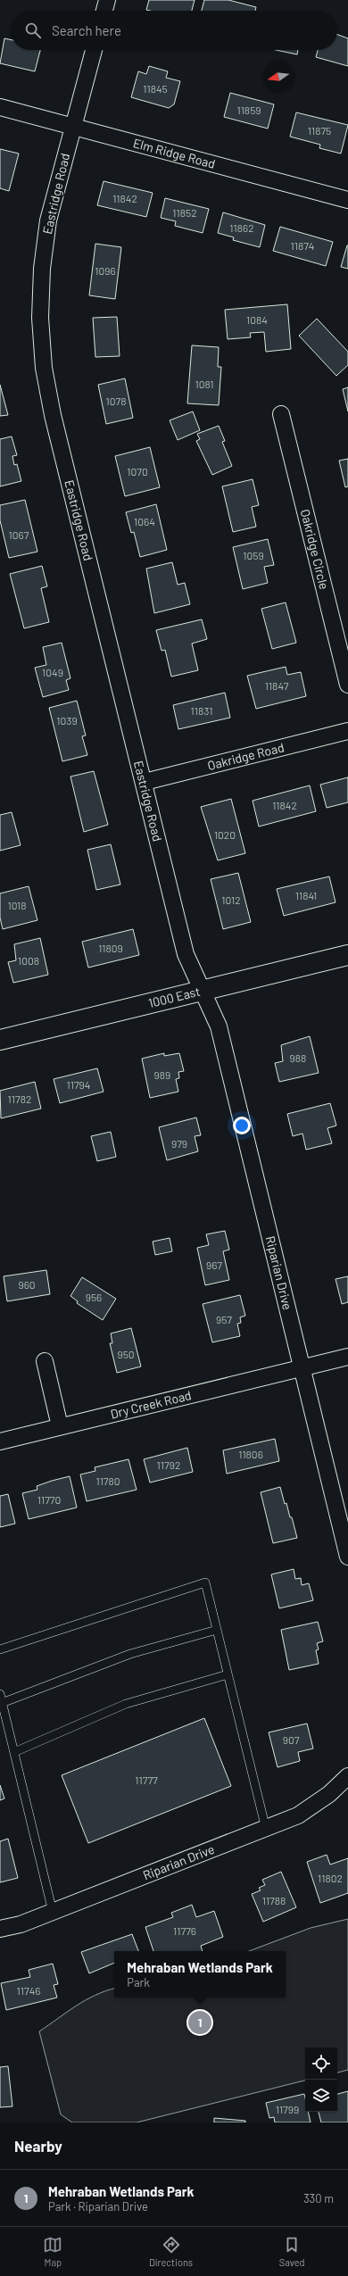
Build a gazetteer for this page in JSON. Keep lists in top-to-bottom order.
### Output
{
  "streets": {
    "street": [
      "Elm Ridge Road",
      "Eastridge Road",
      "Oakridge Circle",
      "Oakridge Road",
      "1000 East",
      "Riparian Drive",
      "Dry Creek Road"
    ]
  },
  "crossings": [
    ["Elm Ridge Road", "Eastridge Road"],
    ["Eastridge Road", "Oakridge Road"],
    ["Eastridge Road", "1000 East"],
    ["Eastridge Road", "Riparian Drive"],
    ["1000 East", "Riparian Drive"],
    ["Riparian Drive", "Dry Creek Road"]
  ],
  "house_numbers": [
    "11845",
    "11859",
    "11875",
    "11842",
    "11852",
    "11862",
    "11874",
    "1096",
    "1084",
    "1081",
    "1078",
    "1070",
    "1064",
    "1067",
    "1059",
    "1049",
    "11847",
    "11831",
    "1039",
    "11842",
    "1020",
    "11841",
    "1012",
    "1018",
    "11809",
    "1008",
    "988",
    "989",
    "11794",
    "11782",
    "979",
    "967",
    "960",
    "956",
    "957",
    "950",
    "11806",
    "11792",
    "11780",
    "11770",
    "907",
    "11777",
    "11802",
    "11788",
    "11776",
    "11746",
    "11799"
  ],
  "north": "left",
  "page": {
    "search": "Search here",
    "popup": ["Mehraban Wetlands Park", "Park"],
    "pins": "1",
    "heading": "Nearby",
    "list": [
      {
        "mark": "1",
        "name": "Mehraban Wetlands Park",
        "note": "Park · Riparian Drive",
        "value": "330 m"
      }
    ],
    "nav": ["Map", "Directions", "Saved"]
  }
}
